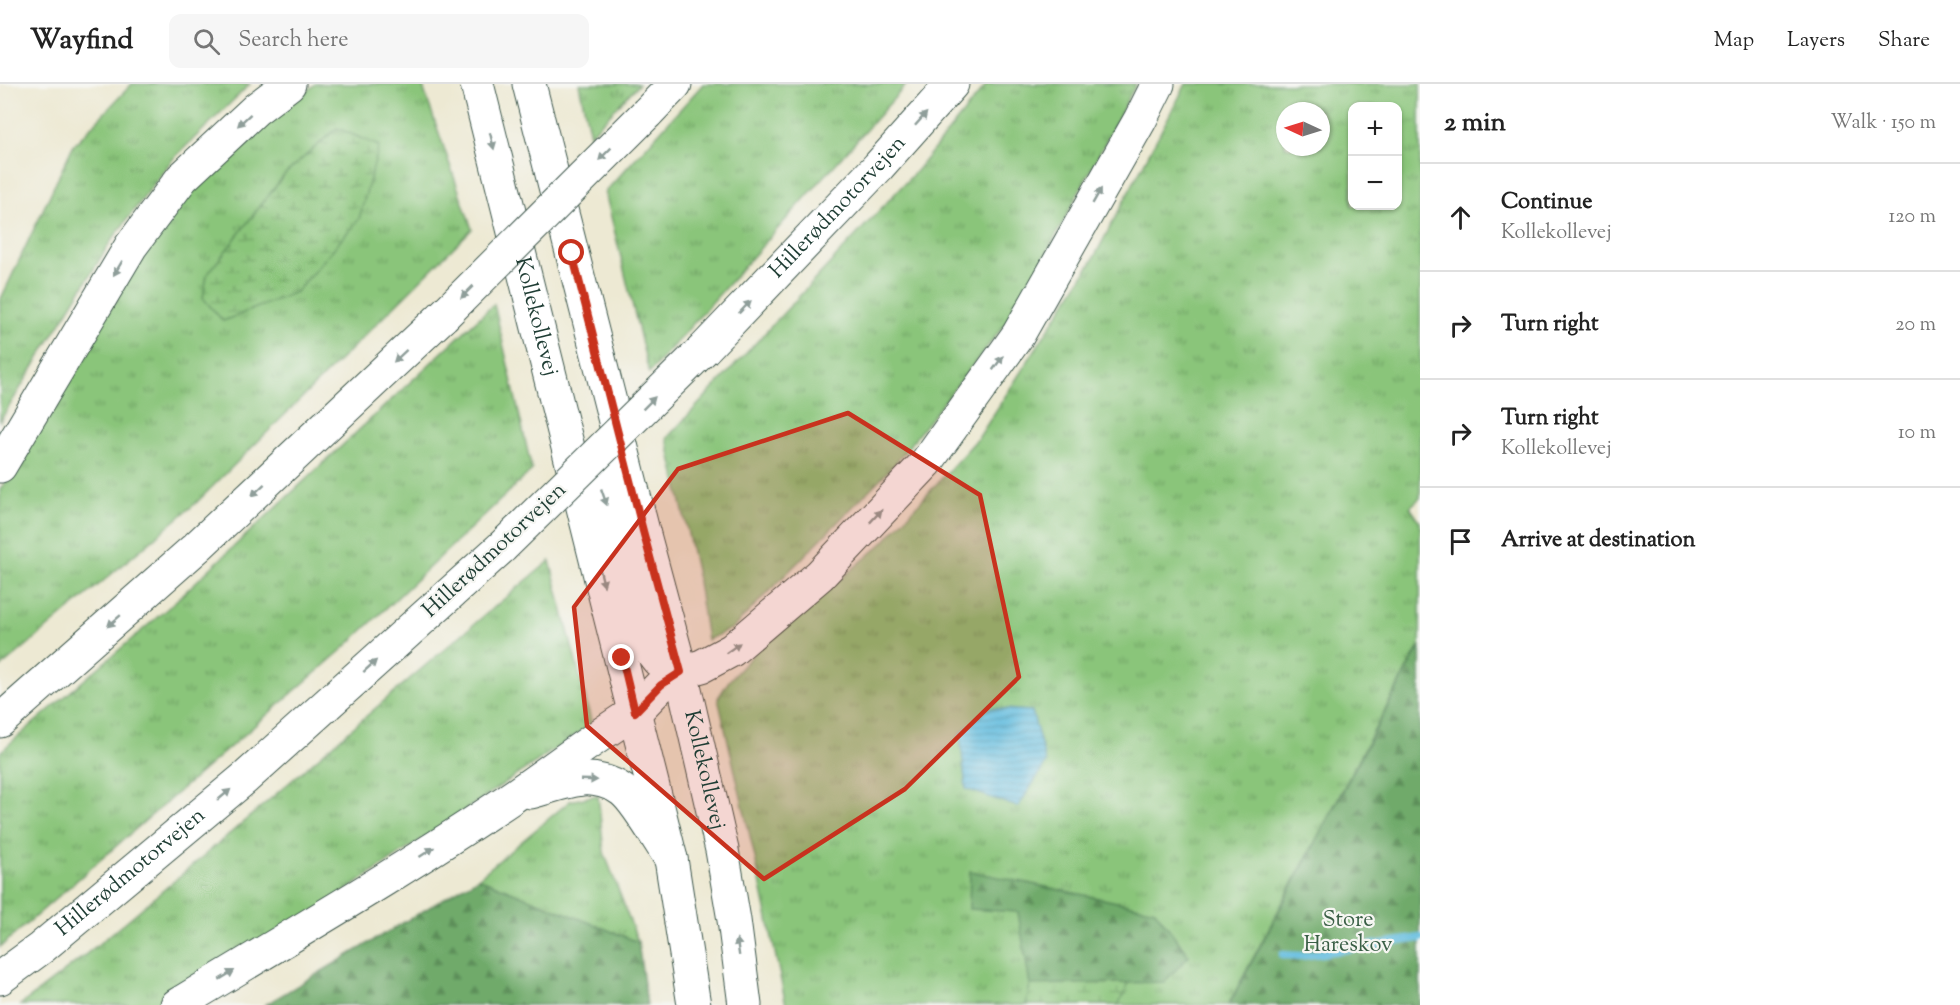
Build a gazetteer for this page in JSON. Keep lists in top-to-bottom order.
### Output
{
  "streets": {
    "main road": ["Hillerødmotorvejen", "Kollekollevej"]
  },
  "parks": ["Store Hareskov"],
  "north": "left",
  "page": {
    "header": "Wayfind",
    "search": "Search here",
    "nav": ["Map", "Layers", "Share"],
    "heading": ["2 min", "Walk · 150 m"],
    "map_buttons": ["+", "−"],
    "list": [
      ["Continue", "Kollekollevej", "120 m"],
      ["Turn right", "20 m"],
      ["Turn right", "Kollekollevej", "10 m"],
      "Arrive at destination"
    ]
  }
}
